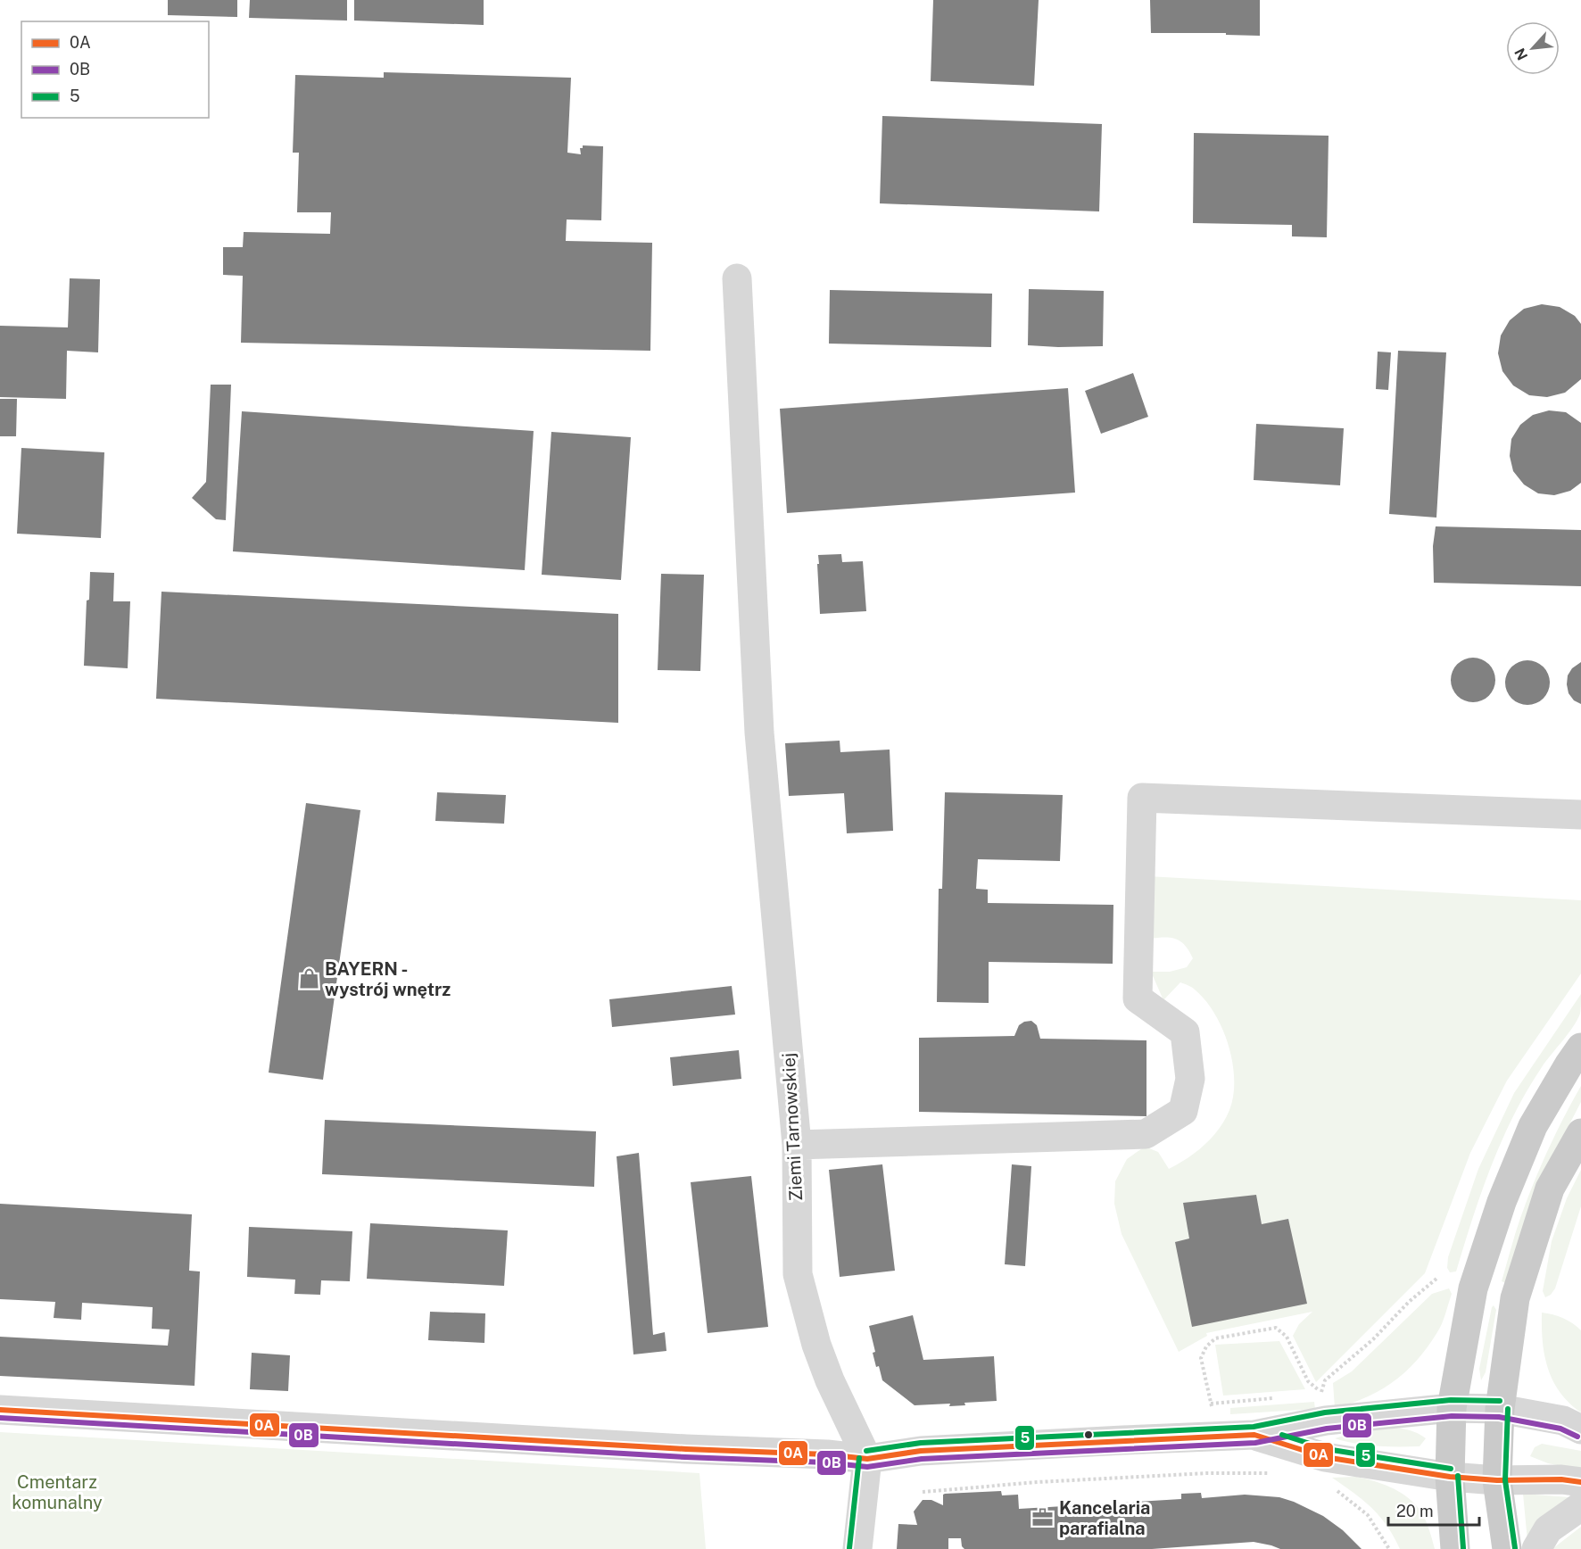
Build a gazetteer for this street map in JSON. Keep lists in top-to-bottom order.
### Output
{
  "streets": {
    "street": ["Ziemi Tarnowskiej"]
  },
  "parks": ["Cmentarz komunalny"],
  "places": {
    "shop": ["BAYERN - wystrój wnętrz"],
    "office": ["Kancelaria parafialna"]
  },
  "lines": ["transit line 5", "transit line 0A", "transit line 0B"],
  "legend": ["0A", "0B", "5"],
  "scale_bar": "20 m",
  "north": "bottom left"
}
